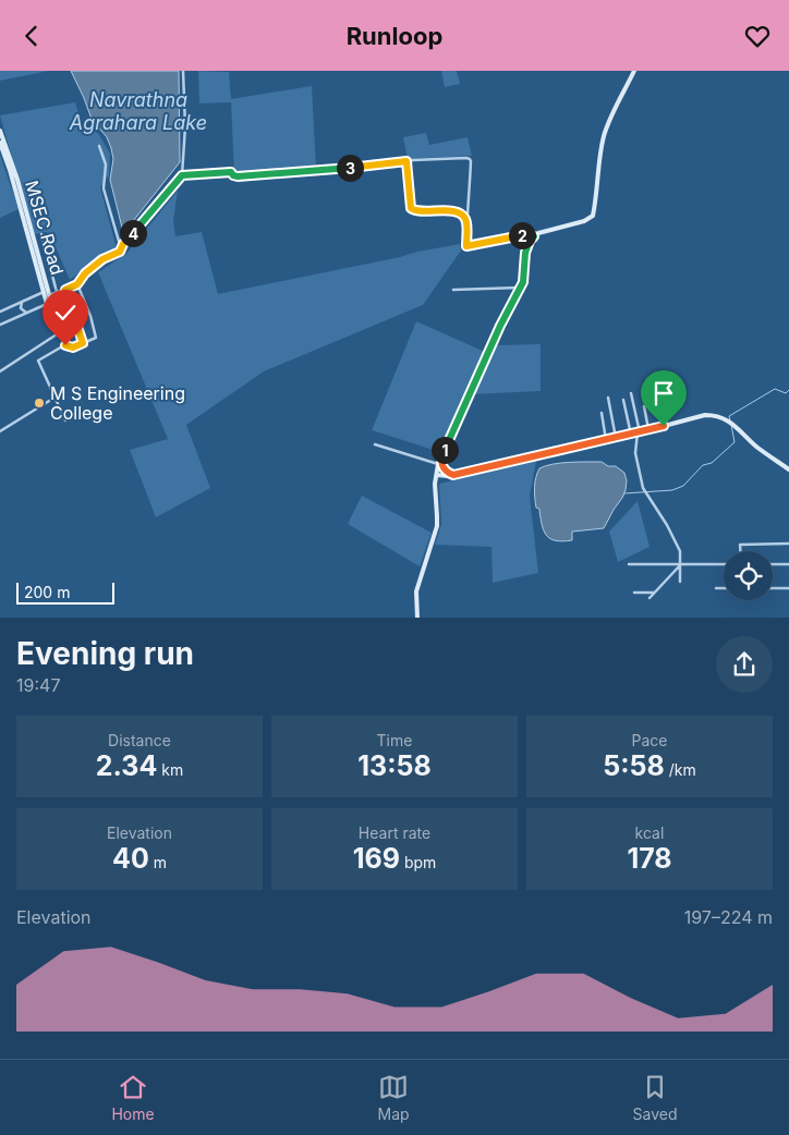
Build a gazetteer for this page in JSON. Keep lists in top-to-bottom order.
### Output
{
  "streets": {
    "street": ["MSEC Road"]
  },
  "water": ["Navrathna Agrahara Lake"],
  "places": ["M S Engineering College"],
  "scale_bar": "200 m",
  "page": {
    "header": "Runloop",
    "pins": [
      "3",
      "4",
      "2",
      "1"
    ],
    "scale": "200 m",
    "heading": ["Evening run", "19:47"],
    "stats": [
      ["Distance", "2.34 km"],
      ["Time", "13:58"],
      ["Pace", "5:58 /km"],
      ["Elevation", "40 m"],
      ["Heart rate", "169 bpm"],
      ["kcal", "178"]
    ],
    "chart": ["Elevation", "197–224 m"],
    "tabs": ["Home", "Map", "Saved"]
  }
}
